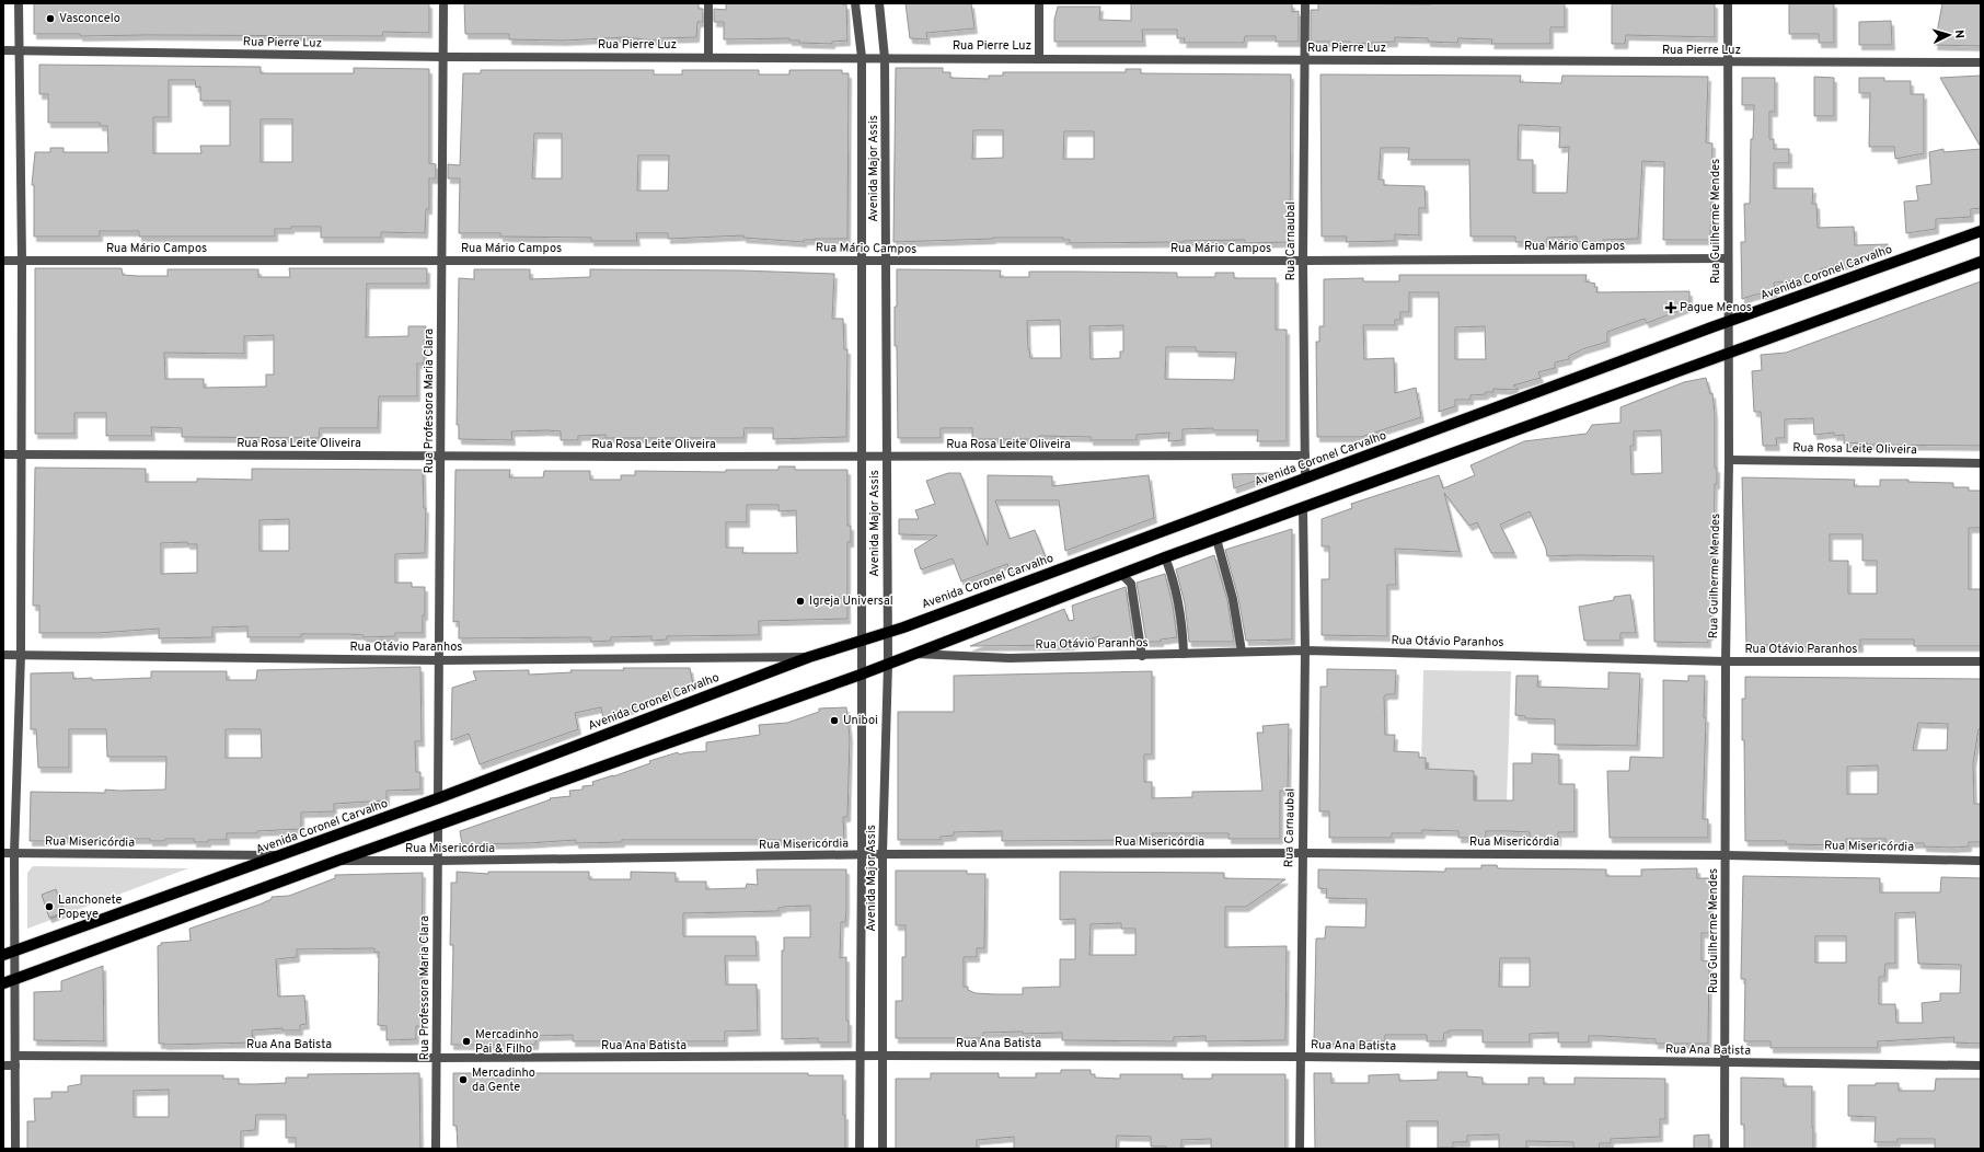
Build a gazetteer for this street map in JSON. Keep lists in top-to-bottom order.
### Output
{
  "streets": {
    "main road": ["Avenida Coronel Carvalho"],
    "street": [
      "Rua Pierre Luz",
      "Avenida Major Assis",
      "Rua Guilherme Mendes",
      "Rua Carnaubal",
      "Rua Mário Campos",
      "Rua Professora Maria Clara",
      "Rua Rosa Leite Oliveira",
      "Rua Otávio Paranhos",
      "Rua Misericórdia",
      "Rua Ana Batista"
    ]
  },
  "crossings": [
    ["Rua Pierre Luz", "Avenida Major Assis"],
    ["Rua Pierre Luz", "Rua Guilherme Mendes"],
    ["Rua Pierre Luz", "Rua Carnaubal"],
    ["Rua Pierre Luz", "Rua Professora Maria Clara"],
    ["Avenida Major Assis", "Rua Mário Campos"],
    ["Avenida Major Assis", "Avenida Coronel Carvalho"],
    ["Avenida Major Assis", "Rua Rosa Leite Oliveira"],
    ["Avenida Major Assis", "Rua Misericórdia"],
    ["Avenida Major Assis", "Rua Ana Batista"],
    ["Rua Guilherme Mendes", "Rua Mário Campos"],
    ["Rua Guilherme Mendes", "Avenida Coronel Carvalho"],
    ["Rua Guilherme Mendes", "Rua Rosa Leite Oliveira"],
    ["Rua Guilherme Mendes", "Rua Otávio Paranhos"],
    ["Rua Guilherme Mendes", "Rua Misericórdia"],
    ["Rua Guilherme Mendes", "Rua Ana Batista"],
    ["Rua Carnaubal", "Rua Mário Campos"],
    ["Rua Carnaubal", "Avenida Coronel Carvalho"],
    ["Rua Carnaubal", "Rua Rosa Leite Oliveira"],
    ["Rua Carnaubal", "Rua Otávio Paranhos"],
    ["Rua Carnaubal", "Rua Misericórdia"],
    ["Rua Carnaubal", "Rua Ana Batista"],
    ["Rua Mário Campos", "Rua Professora Maria Clara"],
    ["Avenida Coronel Carvalho", "Rua Professora Maria Clara"],
    ["Avenida Coronel Carvalho", "Rua Otávio Paranhos"],
    ["Avenida Coronel Carvalho", "Rua Misericórdia"],
    ["Rua Professora Maria Clara", "Rua Rosa Leite Oliveira"],
    ["Rua Professora Maria Clara", "Rua Otávio Paranhos"],
    ["Rua Professora Maria Clara", "Rua Misericórdia"],
    ["Rua Professora Maria Clara", "Rua Ana Batista"]
  ],
  "places": {
    "other": [
      "Vasconcelo",
      "Igreja Universal",
      "Uniboi",
      "Lanchonete Popeye",
      "Mercadinho Pai & Filho",
      "Mercadinho da Gente"
    ],
    "health": ["Pague Menos"]
  },
  "north": "right"
}
